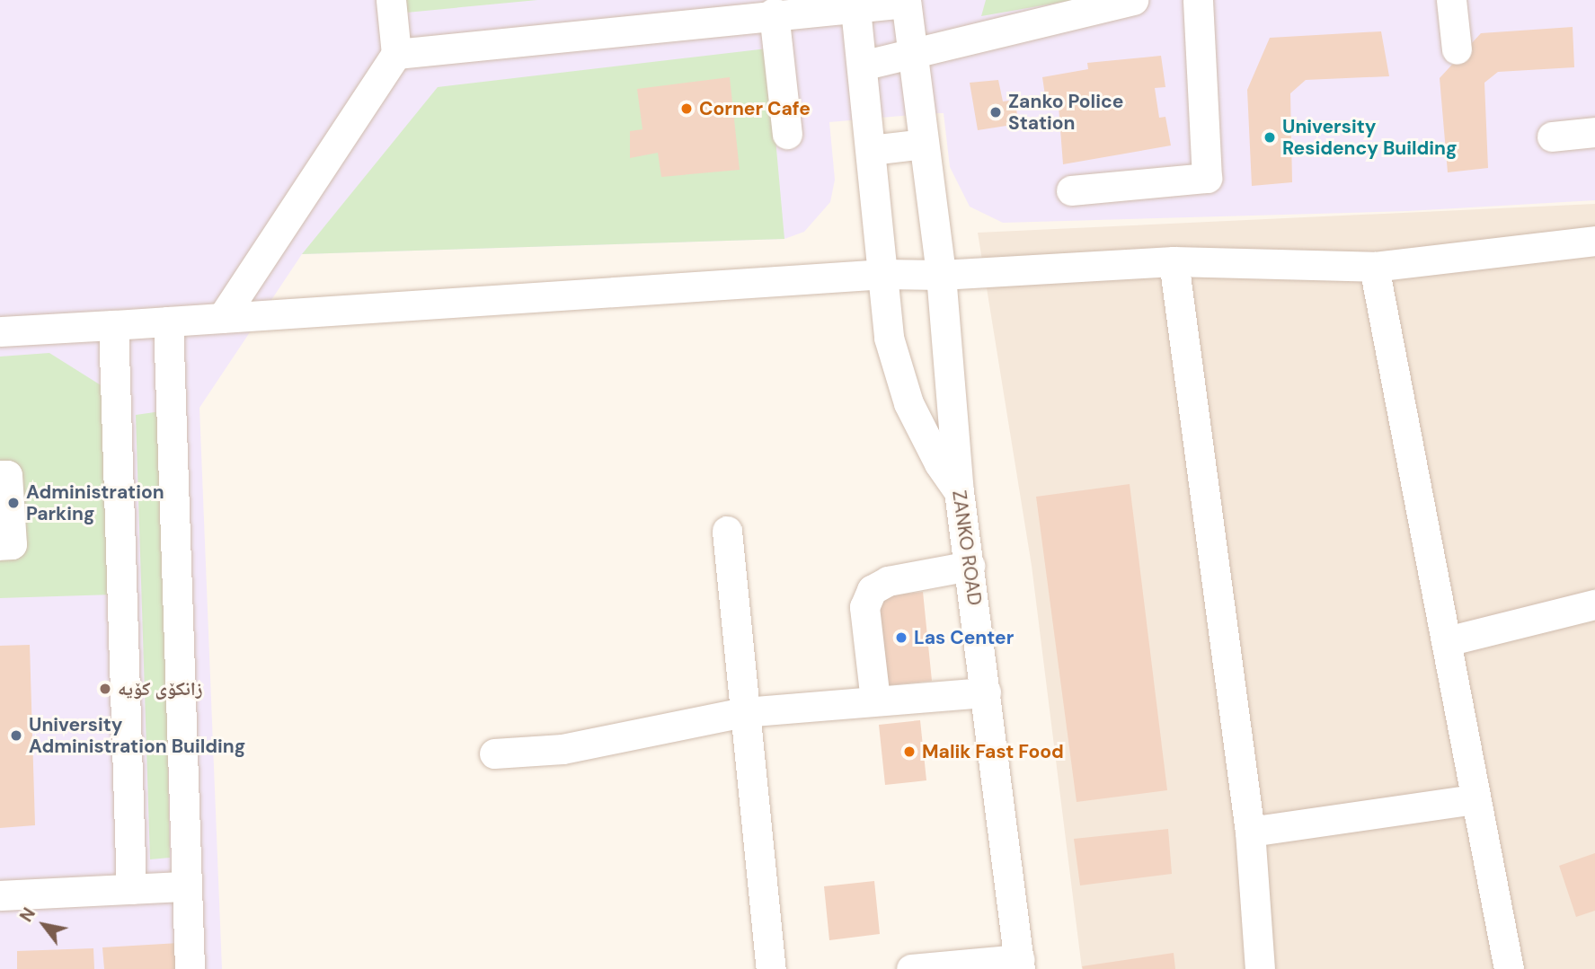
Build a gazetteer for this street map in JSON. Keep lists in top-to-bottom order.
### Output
{
  "streets": {
    "street": ["ZANKO ROAD"]
  },
  "places": [
    "Corner Cafe",
    "Zanko Police Station",
    "University Residency Building",
    "Administration Parking",
    "Las Center",
    "زانکۆی کۆیە",
    "University Administration Building",
    "Malik Fast Food"
  ],
  "north": "top left"
}
